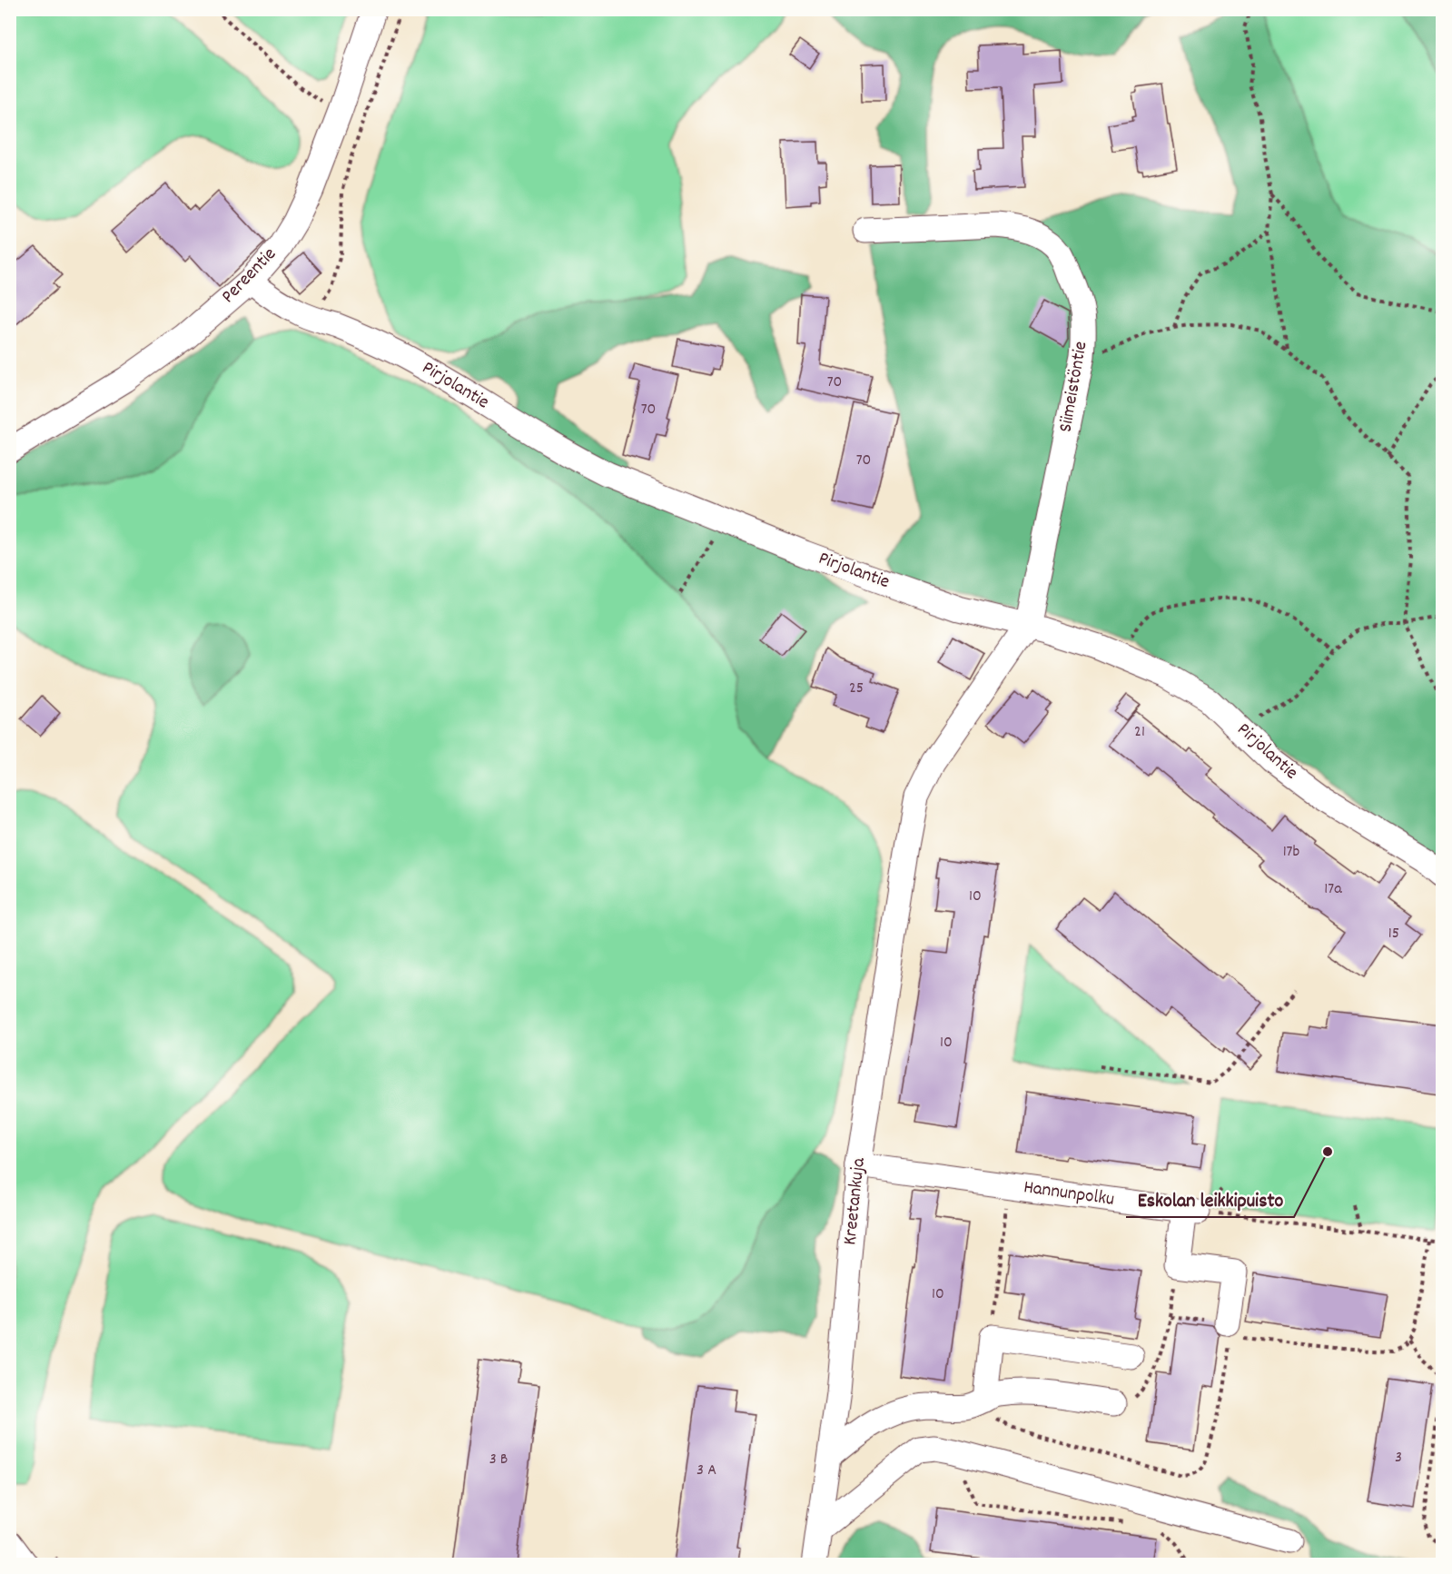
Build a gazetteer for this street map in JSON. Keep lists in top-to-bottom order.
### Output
{
  "streets": {
    "street": [
      "Pereentie",
      "Pirjolantie",
      "Siimeistöntie",
      "Hannunpolku",
      "Kreetankuja"
    ]
  },
  "crossings": [
    ["Pereentie", "Pirjolantie"],
    ["Pirjolantie", "Siimeistöntie"],
    ["Pirjolantie", "Kreetankuja"],
    ["Siimeistöntie", "Kreetankuja"],
    ["Hannunpolku", "Kreetankuja"]
  ],
  "places": ["Eskolan leikkipuisto"],
  "house_numbers": [
    "70",
    "70",
    "70",
    "25",
    "21",
    "17b",
    "17a",
    "10",
    "15",
    "10",
    "10",
    "3",
    "3 B",
    "3 A"
  ]
}
